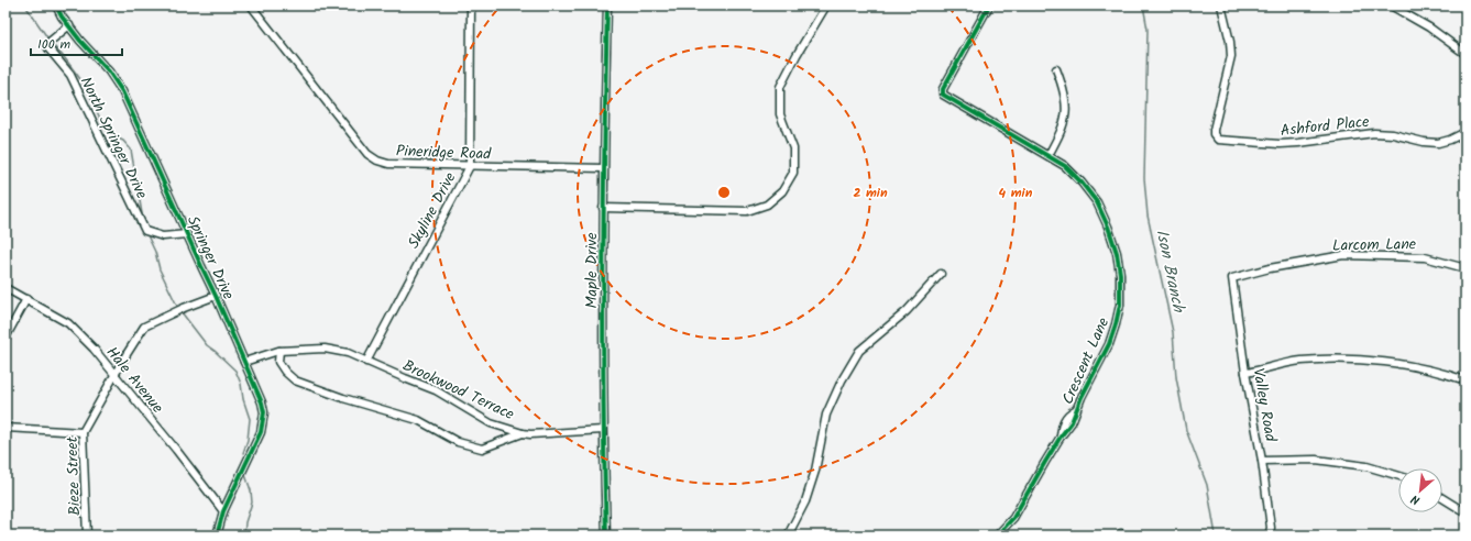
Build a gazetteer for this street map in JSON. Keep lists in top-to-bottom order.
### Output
{
  "streets": {
    "street": [
      "Ashford Place",
      "North Springer Drive",
      "Pineridge Road",
      "Skyline Drive",
      "Larcom Lane",
      "Springer Drive",
      "Maple Drive",
      "Crescent Lane",
      "Hale Avenue",
      "Brookwood Terrace",
      "Valley Road",
      "Bieze Street"
    ]
  },
  "crossings": [
    ["North Springer Drive", "Springer Drive"],
    ["Pineridge Road", "Skyline Drive"],
    ["Pineridge Road", "Maple Drive"],
    ["Skyline Drive", "Brookwood Terrace"],
    ["Larcom Lane", "Valley Road"],
    ["Springer Drive", "Hale Avenue"],
    ["Springer Drive", "Brookwood Terrace"],
    ["Springer Drive", "Bieze Street"],
    ["Maple Drive", "Brookwood Terrace"],
    ["Hale Avenue", "Bieze Street"]
  ],
  "water": ["Ison Branch"],
  "scale_bar": "100 m",
  "north": "bottom left",
  "rings": ["2 min", "4 min"]
}
